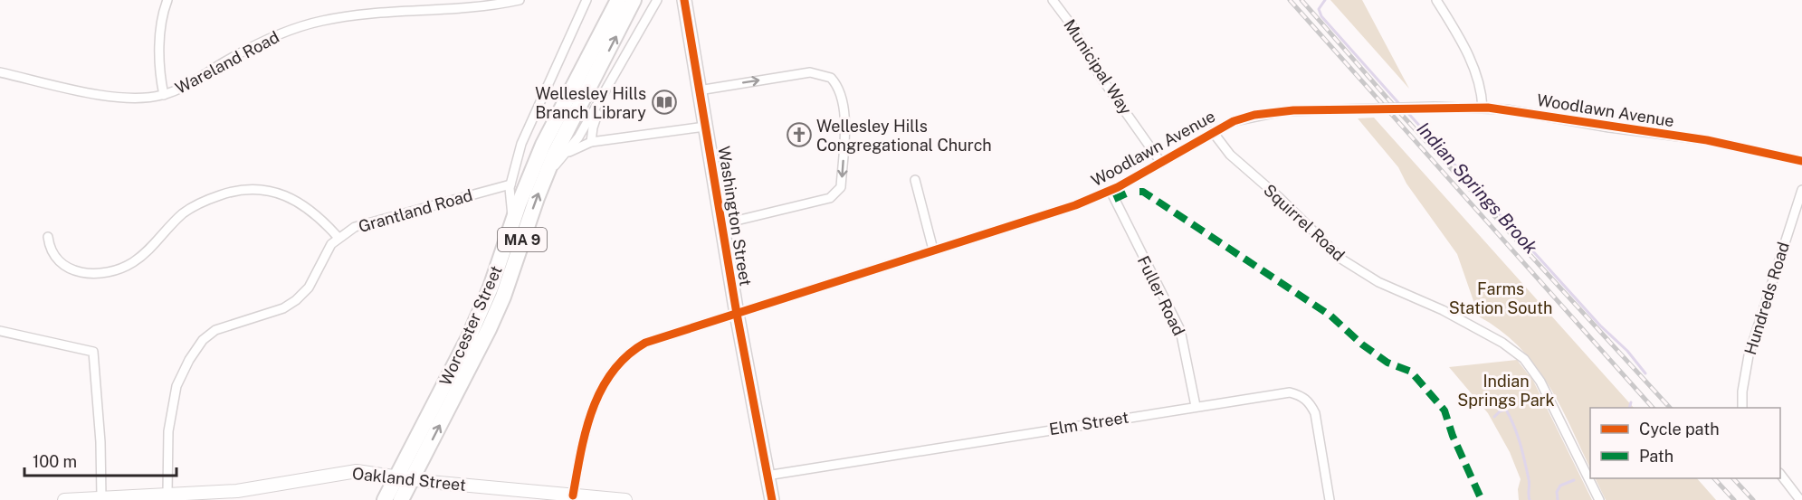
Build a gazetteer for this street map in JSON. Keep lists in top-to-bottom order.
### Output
{
  "streets": {
    "highway": ["MA 9", "Worcester Street"],
    "main road": ["Washington Street"],
    "street": [
      "Wareland Road",
      "Municipal Way",
      "Woodlawn Avenue",
      "Grantland Road",
      "Squirrel Road",
      "Fuller Road",
      "Hundreds Road",
      "Elm Street",
      "Oakland Street"
    ]
  },
  "crossings": [
    ["Municipal Way", "Woodlawn Avenue"],
    ["Woodlawn Avenue", "Washington Street"],
    ["Woodlawn Avenue", "Squirrel Road"],
    ["Woodlawn Avenue", "Fuller Road"],
    ["Woodlawn Avenue", "Oakland Street"],
    ["Grantland Road", "Oakland Street"],
    ["Washington Street", "Elm Street"],
    ["Fuller Road", "Elm Street"],
    ["Worcester Street", "Oakland Street"]
  ],
  "water": ["Indian Springs Brook"],
  "parks": ["Farms Station South", "Indian Springs Park"],
  "places": {
    "library": ["Wellesley Hills Branch Library"],
    "church": ["Wellesley Hills Congregational Church"]
  },
  "legend": ["Cycle path", "Path"],
  "scale_bar": "100 m"
}
